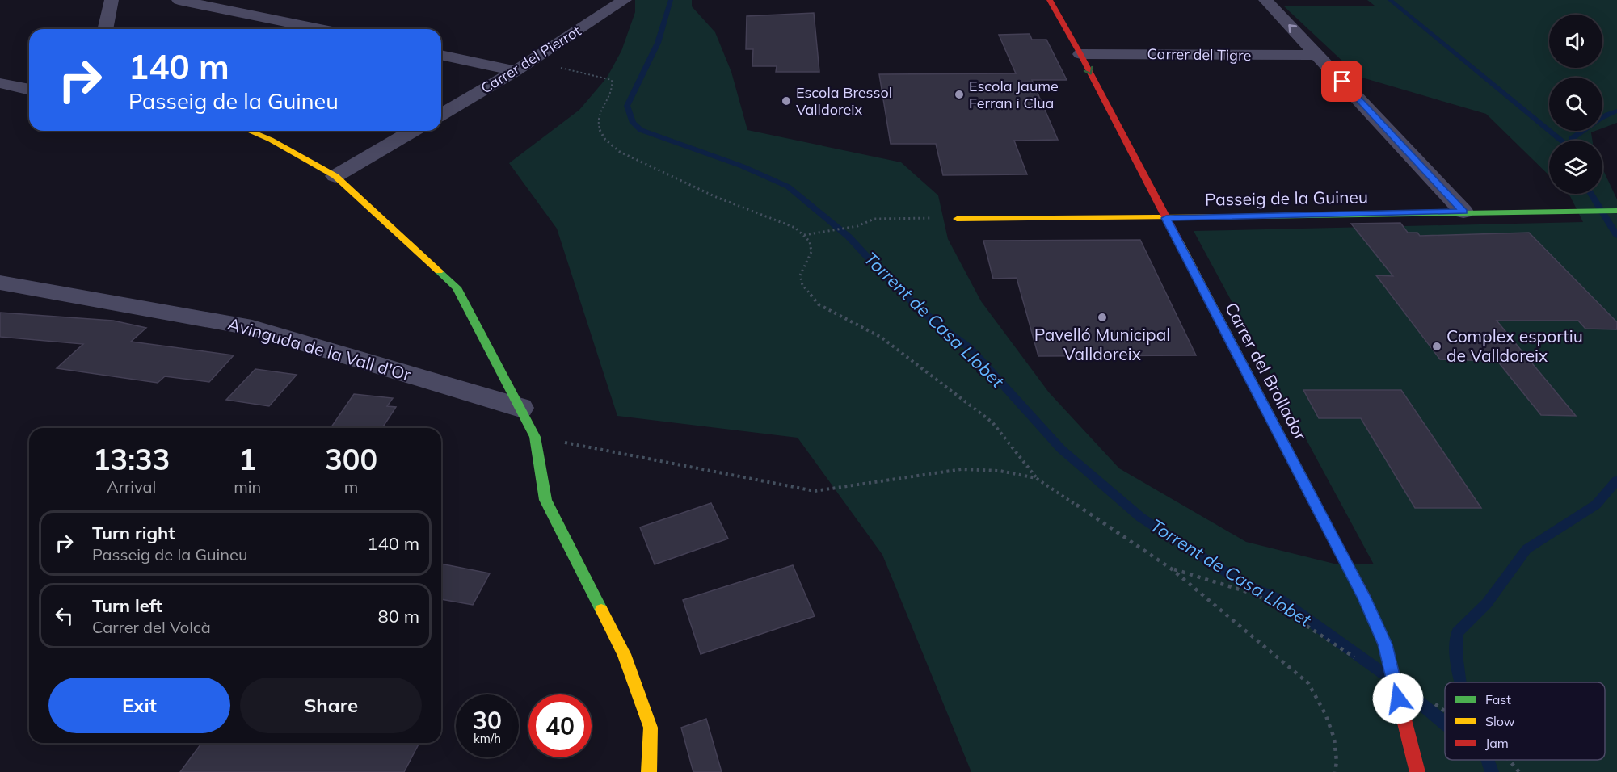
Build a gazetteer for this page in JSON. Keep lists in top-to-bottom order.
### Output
{
  "streets": {
    "street": [
      "Carrer del Tigre",
      "Carrer del Pierrot",
      "Passeig de la Guineu",
      "Avinguda de la Vall d'Or",
      "Carrer del Brollador"
    ]
  },
  "crossings": [
    ["Carrer del Tigre", "Carrer del Brollador"],
    ["Passeig de la Guineu", "Carrer del Brollador"]
  ],
  "water": ["Torrent de Casa Llobet"],
  "places": [
    "Escola Jaume Ferran i Clua",
    "Escola Bressol Valldoreix",
    "Pavelló Municipal Valldoreix",
    "Complex esportiu de Valldoreix"
  ],
  "legend": ["Fast", "Slow", "Jam"],
  "page": {
    "turn": ["140 m", "Passeig de la Guineu"],
    "eta": [
      "13:33",
      "Arrival",
      "1",
      "min",
      "300",
      "m"
    ],
    "list": [
      {
        "name": "Turn right",
        "note": "Passeig de la Guineu",
        "value": "140 m"
      },
      {
        "name": "Turn left",
        "note": "Carrer del Volcà",
        "value": "80 m"
      }
    ],
    "buttons": ["Exit", "Share"],
    "speed": "30 km/h",
    "limit": "40"
  }
}
